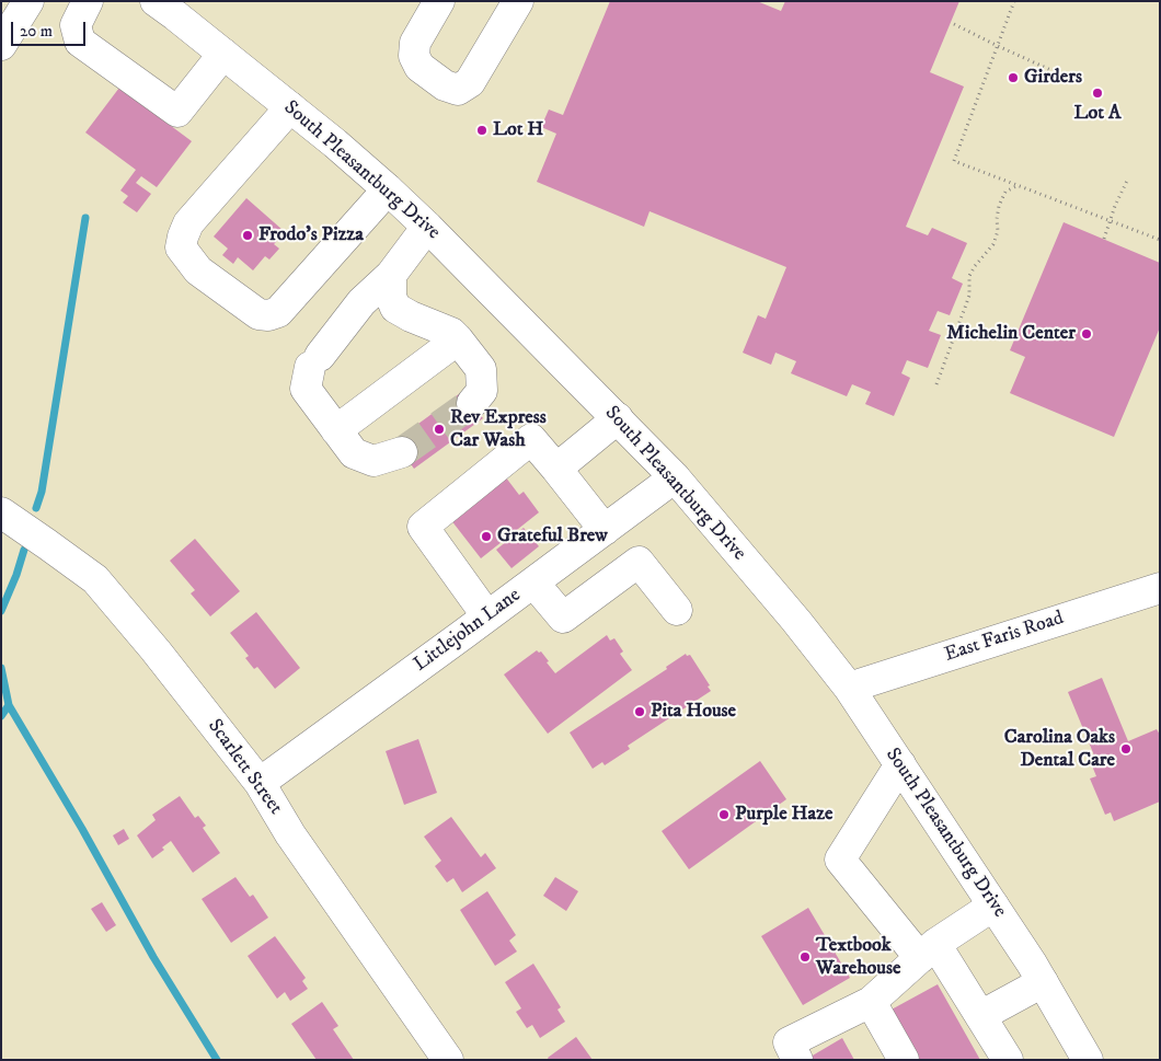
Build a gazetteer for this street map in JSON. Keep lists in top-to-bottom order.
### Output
{
  "streets": {
    "main road": [
      "South Pleasantburg Drive",
      "Littlejohn Lane",
      "East Faris Road",
      "Scarlett Street"
    ]
  },
  "crossings": [
    ["South Pleasantburg Drive", "Littlejohn Lane"],
    ["South Pleasantburg Drive", "East Faris Road"],
    ["Littlejohn Lane", "Scarlett Street"]
  ],
  "places": [
    "Girders",
    "Lot A",
    "Lot H",
    "Frodo's Pizza",
    "Michelin Center",
    "Rev Express Car Wash",
    "Grateful Brew",
    "Pita House",
    "Carolina Oaks Dental Care",
    "Purple Haze",
    "Textbook Warehouse"
  ],
  "scale_bar": "20 m"
}
